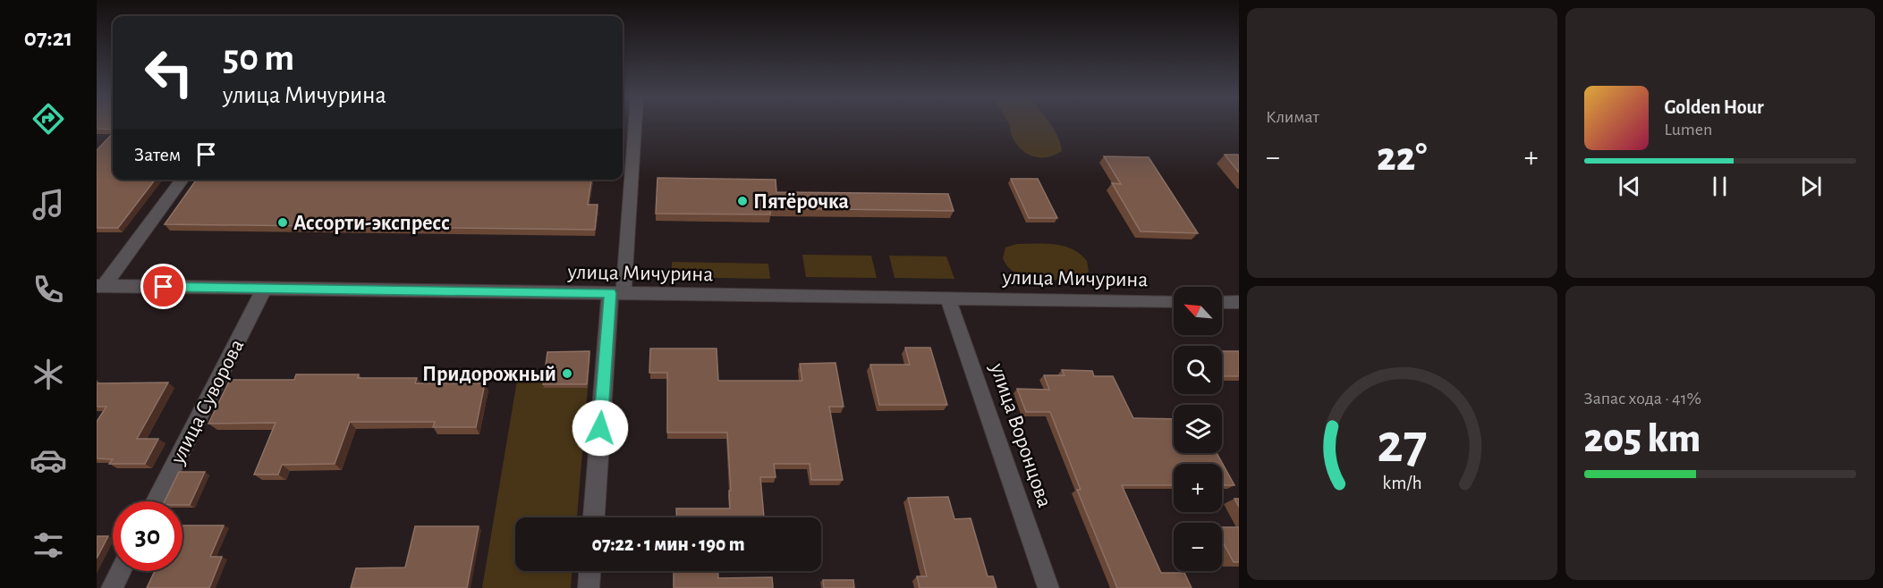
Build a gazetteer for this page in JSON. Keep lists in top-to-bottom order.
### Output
{
  "streets": {
    "street": ["улица Мичурина", "улица Суворова", "улица Воронцова"]
  },
  "crossings": [
    ["улица Мичурина", "улица Суворова"],
    ["улица Мичурина", "улица Воронцова"]
  ],
  "places": ["Пятёрочка", "Ассорти-экспресс", "Придорожный"],
  "north": "top left",
  "page": {
    "tabs": "07:21",
    "tile": [
      "Климат",
      ["Запас хода · 41%", "205 km"]
    ],
    "turn": ["50 m", "улица Мичурина"],
    "song": ["Golden Hour", "Lumen"],
    "then": "Затем",
    "heat": ["−", "22°", "+"],
    "map_buttons": ["+", "−"],
    "limit": "30",
    "trip": "07:22 · 1 мин · 190 m",
    "gauge": ["27", "km/h"]
  }
}
